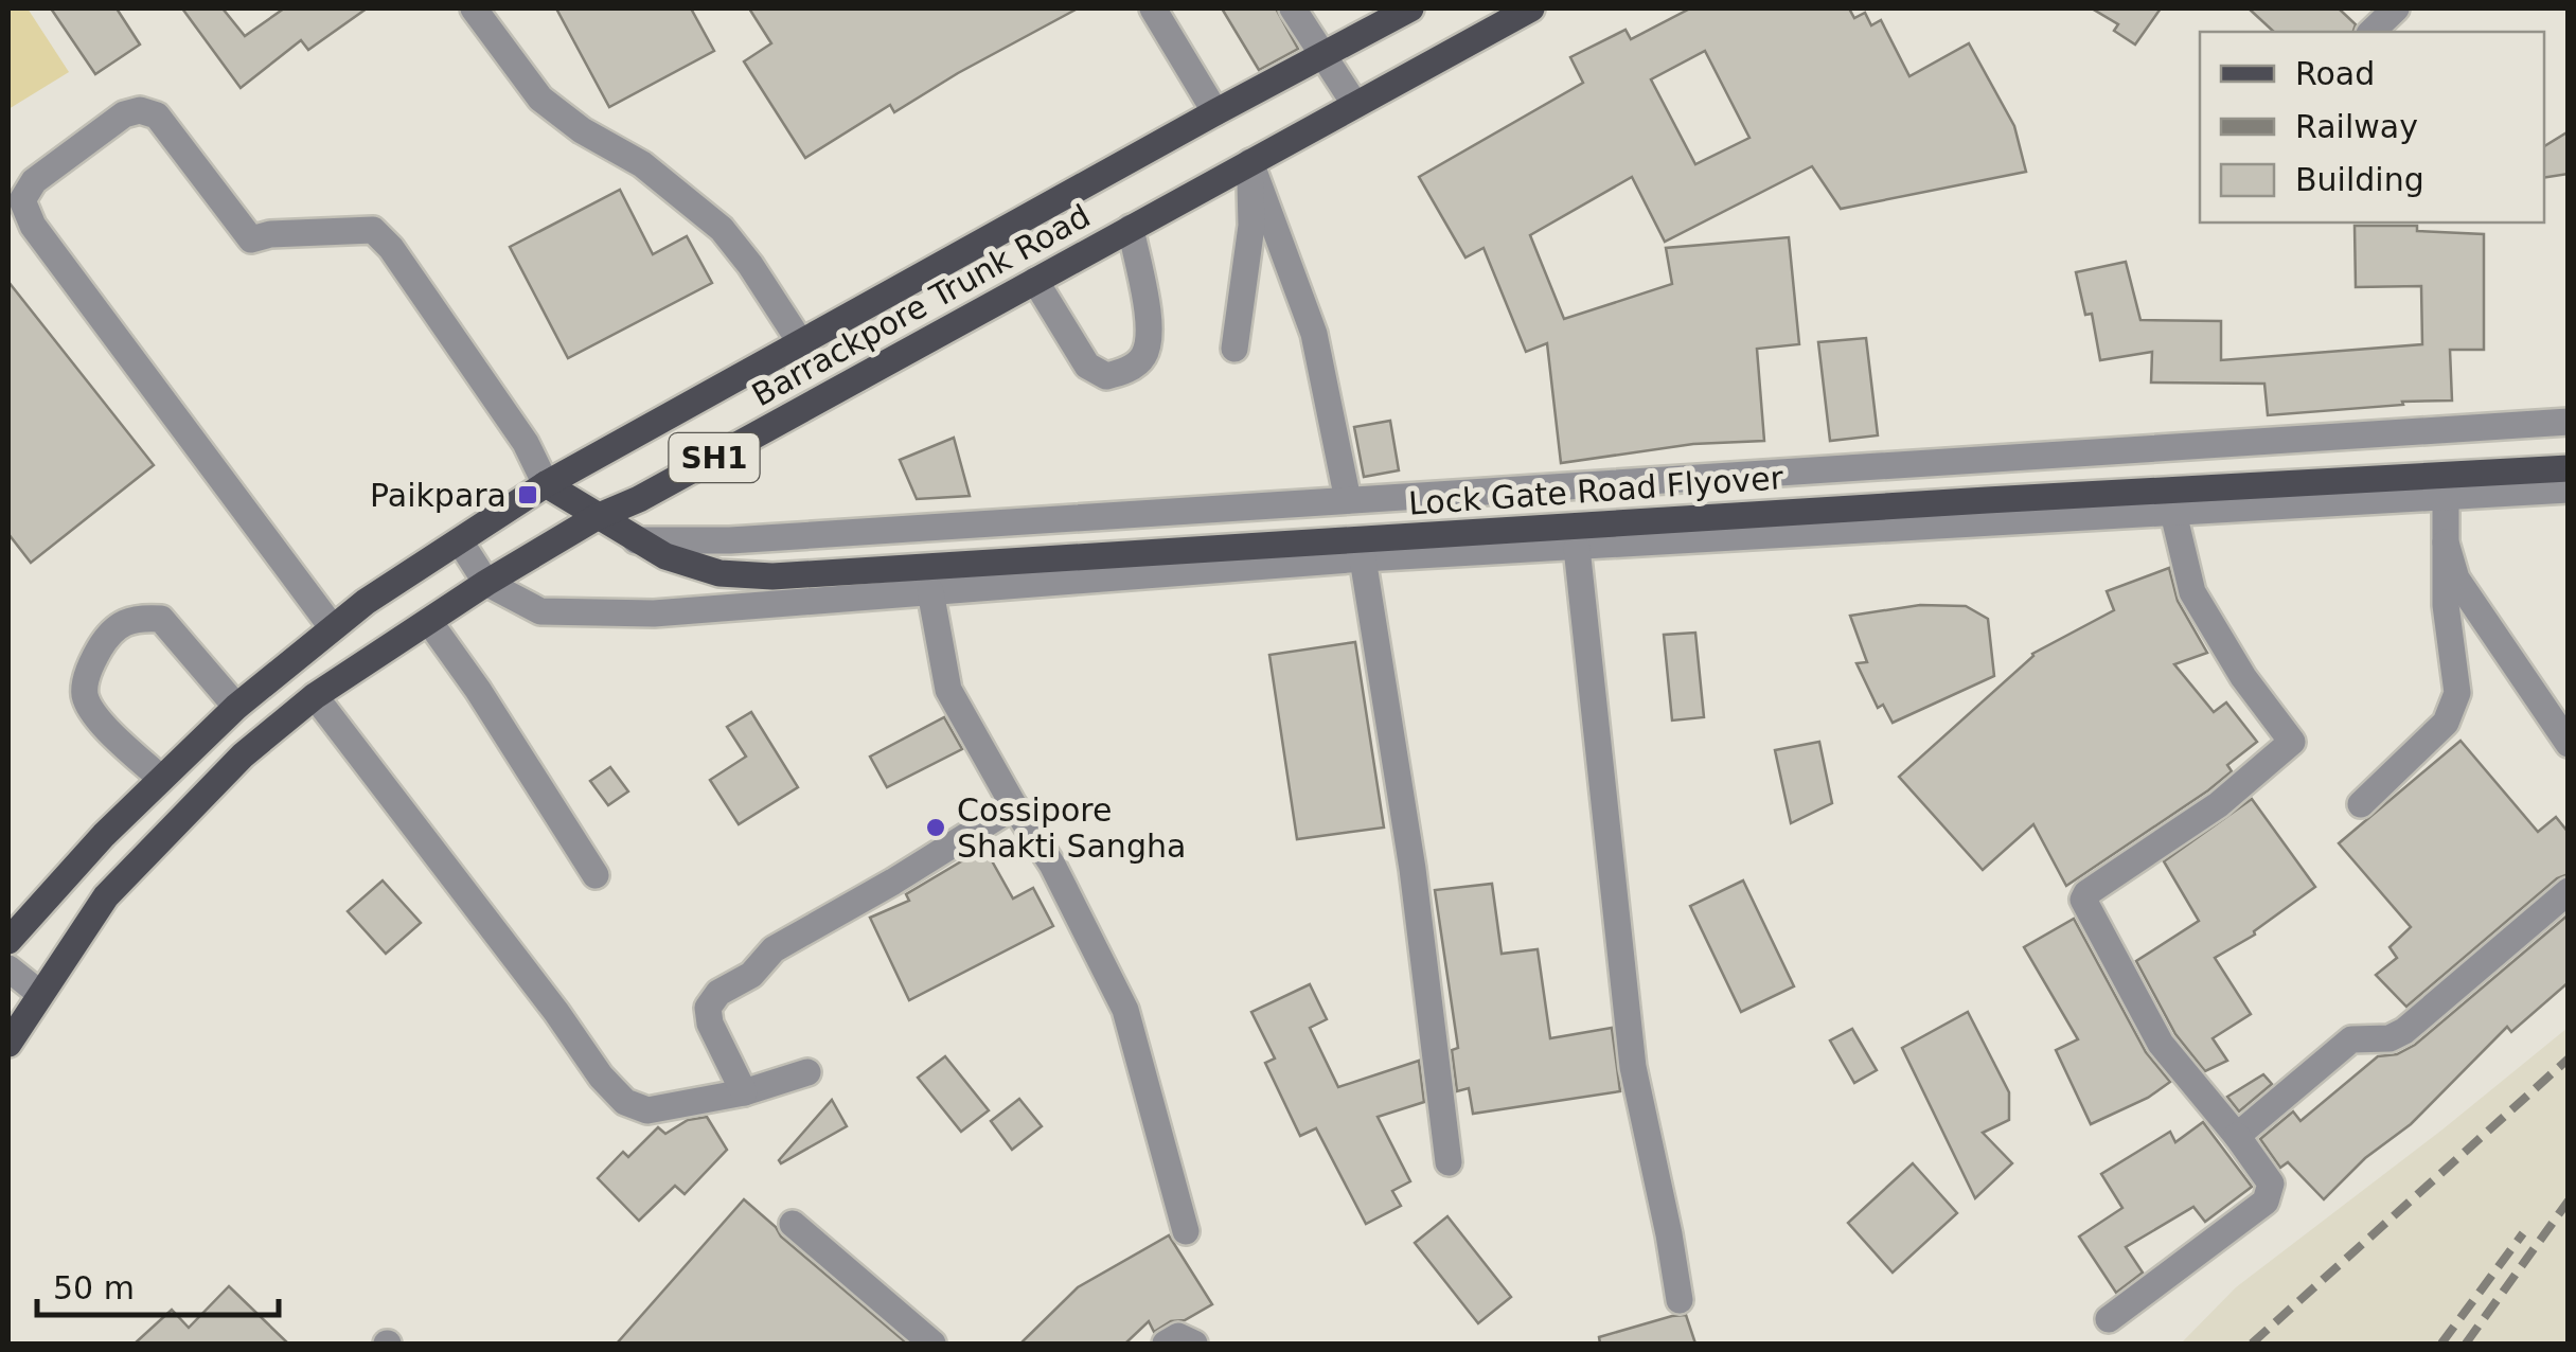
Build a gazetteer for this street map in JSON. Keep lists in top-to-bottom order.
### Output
{
  "streets": {
    "main road": ["Barrackpore Trunk Road", "SH1", "Lock Gate Road Flyover"]
  },
  "crossings": [
    ["Barrackpore Trunk Road", "Lock Gate Road Flyover"]
  ],
  "places": {
    "transit": ["Paikpara"],
    "other": ["Cossipore Shakti Sangha"]
  },
  "legend": ["Road", "Railway", "Building"],
  "scale_bar": "50 m"
}
